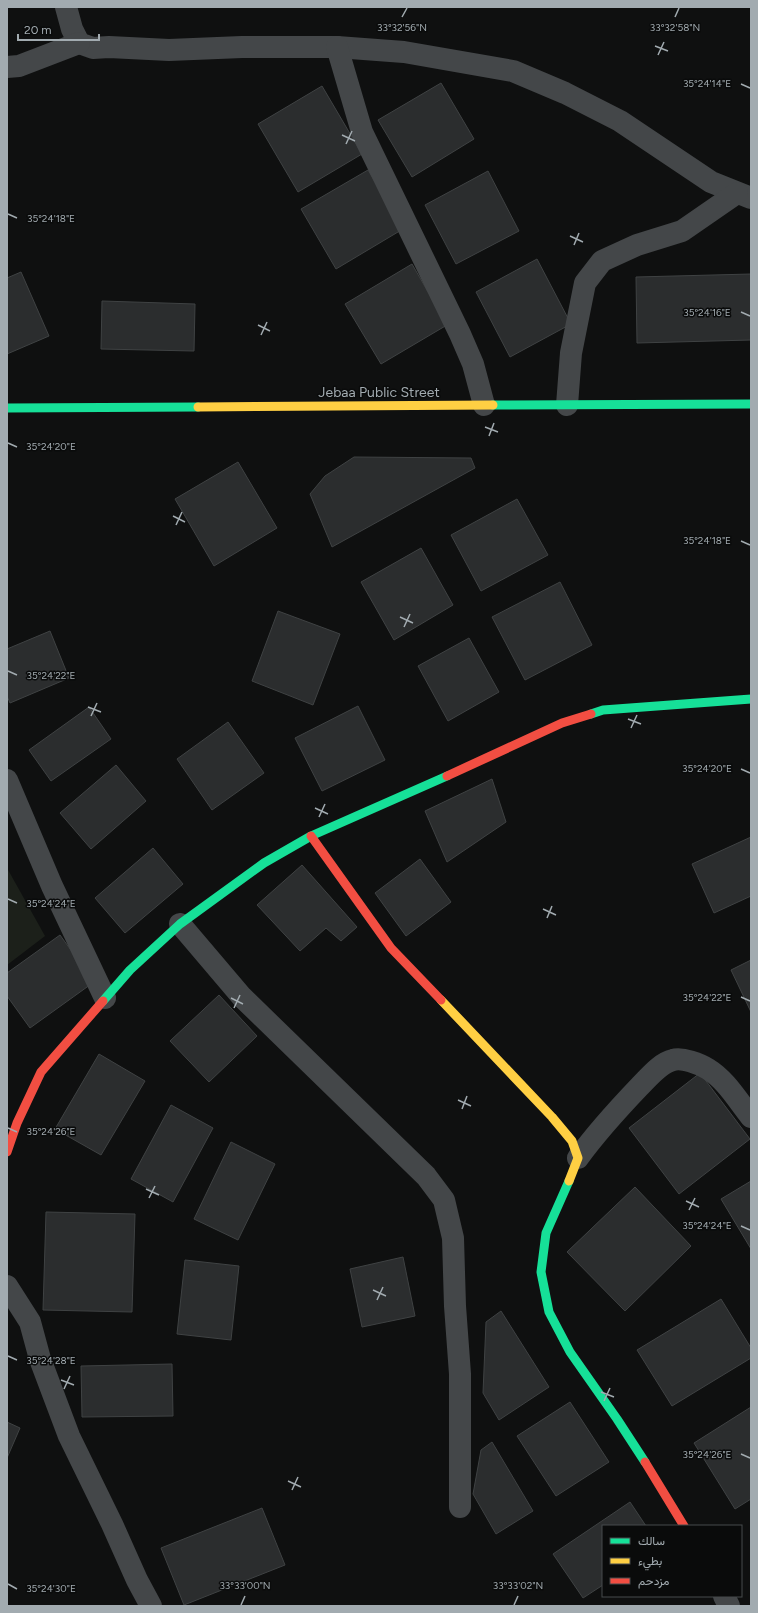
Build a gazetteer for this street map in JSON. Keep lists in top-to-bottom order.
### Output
{
  "streets": {
    "street": ["Jebaa Public Street"]
  },
  "legend": ["سالك", "بطيء", "مزدحم"],
  "scale_bar": "20 m",
  "coordinates": [
    "33°32'56\"N",
    "33°32'58\"N",
    "35°24'14\"E",
    "35°24'18\"E",
    "35°24'16\"E",
    "35°24'20\"E",
    "35°24'22\"E",
    "35°24'24\"E",
    "35°24'26\"E",
    "35°24'28\"E",
    "33°33'00\"N",
    "33°33'02\"N",
    "35°24'30\"E"
  ]
}
